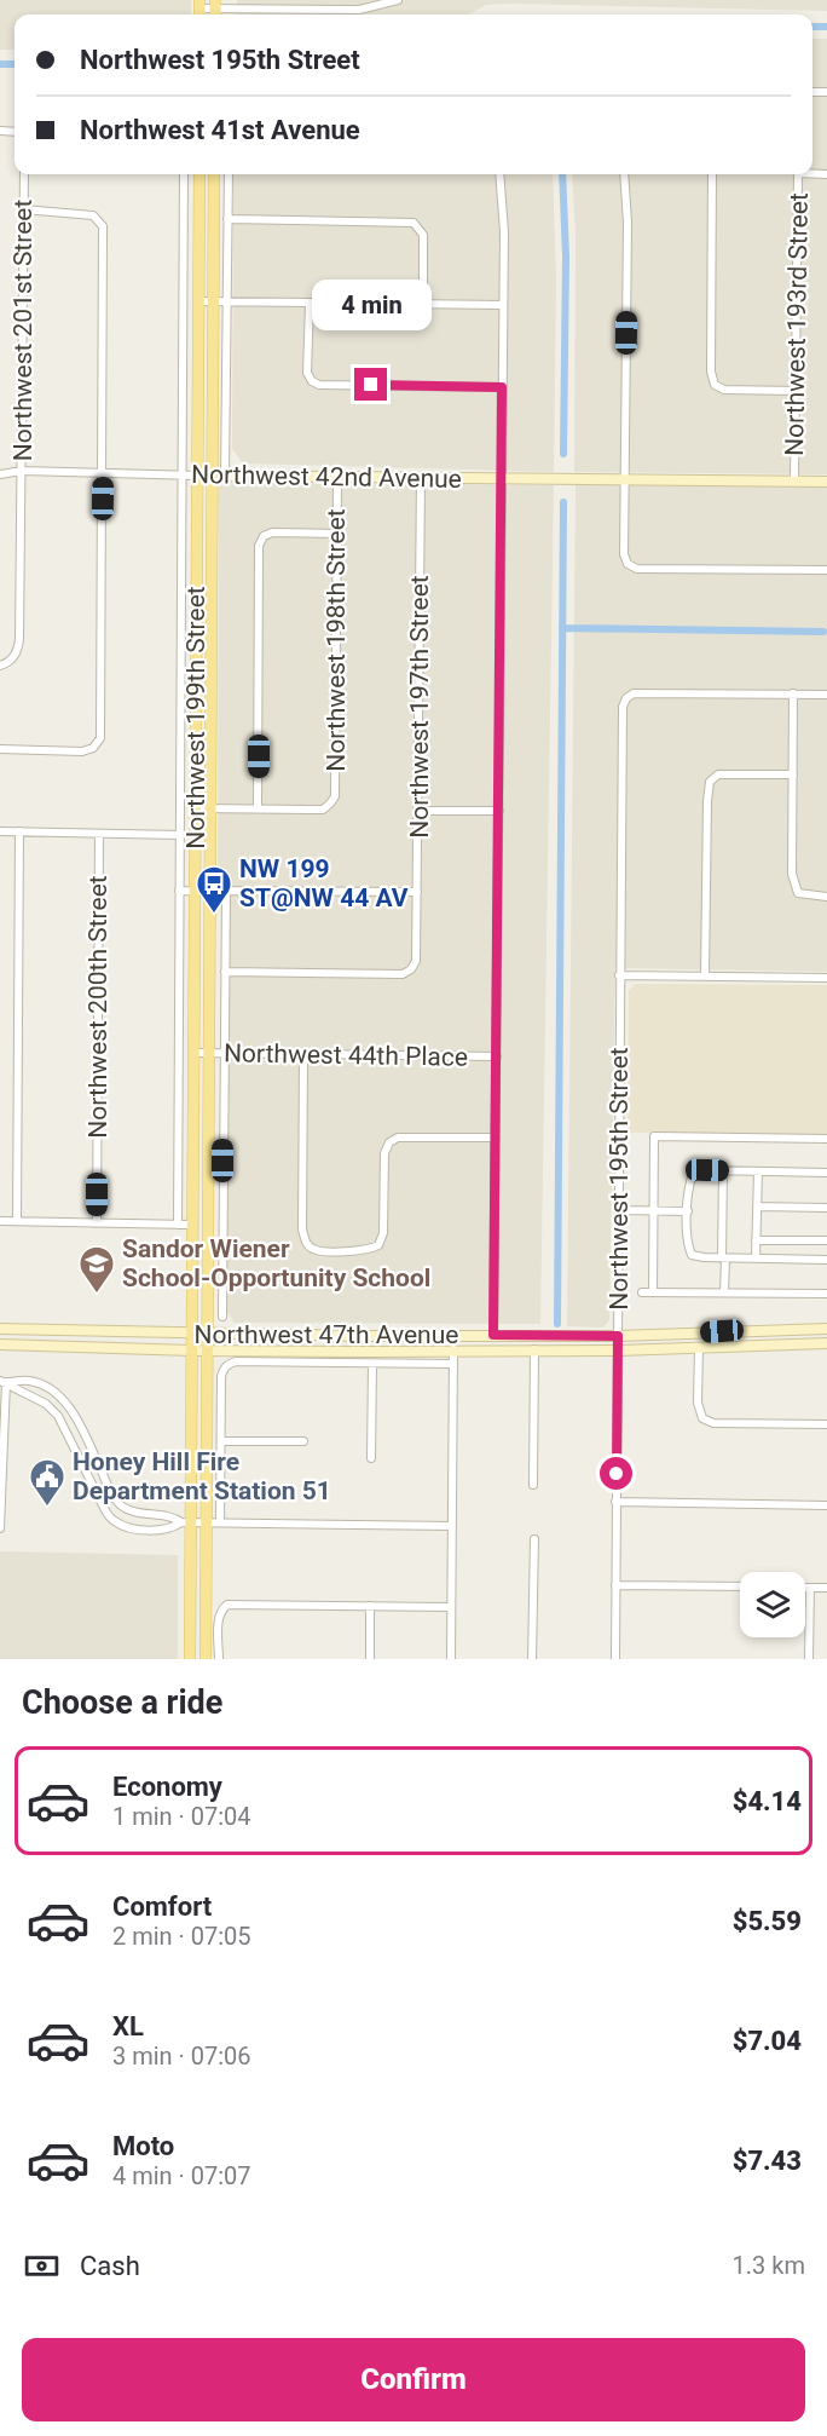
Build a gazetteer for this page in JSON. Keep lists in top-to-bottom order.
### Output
{
  "streets": {
    "main road": ["Northwest 42nd Avenue", "Northwest 199th Street", "Northwest 47th Avenue"],
    "street": [
      "Northwest 193rd Street",
      "Northwest 201st Street",
      "Northwest 198th Street",
      "Northwest 197th Street",
      "Northwest 200th Street",
      "Northwest 44th Place",
      "Northwest 195th Street"
    ]
  },
  "crossings": [
    ["Northwest 193rd Street", "Northwest 42nd Avenue"],
    ["Northwest 201st Street", "Northwest 42nd Avenue"],
    ["Northwest 42nd Avenue", "Northwest 198th Street"],
    ["Northwest 42nd Avenue", "Northwest 197th Street"],
    ["Northwest 42nd Avenue", "Northwest 199th Street"],
    ["Northwest 199th Street", "Northwest 44th Place"],
    ["Northwest 199th Street", "Northwest 47th Avenue"],
    ["Northwest 195th Street", "Northwest 47th Avenue"]
  ],
  "places": {
    "bus stop": ["NW 199 ST@NW 44 AV"],
    "school or university": ["Sandor Wiener School-Opportunity School"],
    "public building": ["Honey Hill Fire Department Station 51"]
  },
  "page": {
    "banner": ["Northwest 195th Street", "Northwest 41st Avenue"],
    "bubble": "4 min",
    "heading": "Choose a ride",
    "list": [
      {
        "name": "Economy",
        "note": "1 min · 07:04",
        "value": "$4.14"
      },
      {
        "name": "Comfort",
        "note": "2 min · 07:05",
        "value": "$5.59"
      },
      {
        "name": "XL",
        "note": "3 min · 07:06",
        "value": "$7.04"
      },
      {
        "name": "Moto",
        "note": "4 min · 07:07",
        "value": "$7.43"
      }
    ],
    "pay": ["Cash", "1.3 km"],
    "buttons": "Confirm"
  }
}
